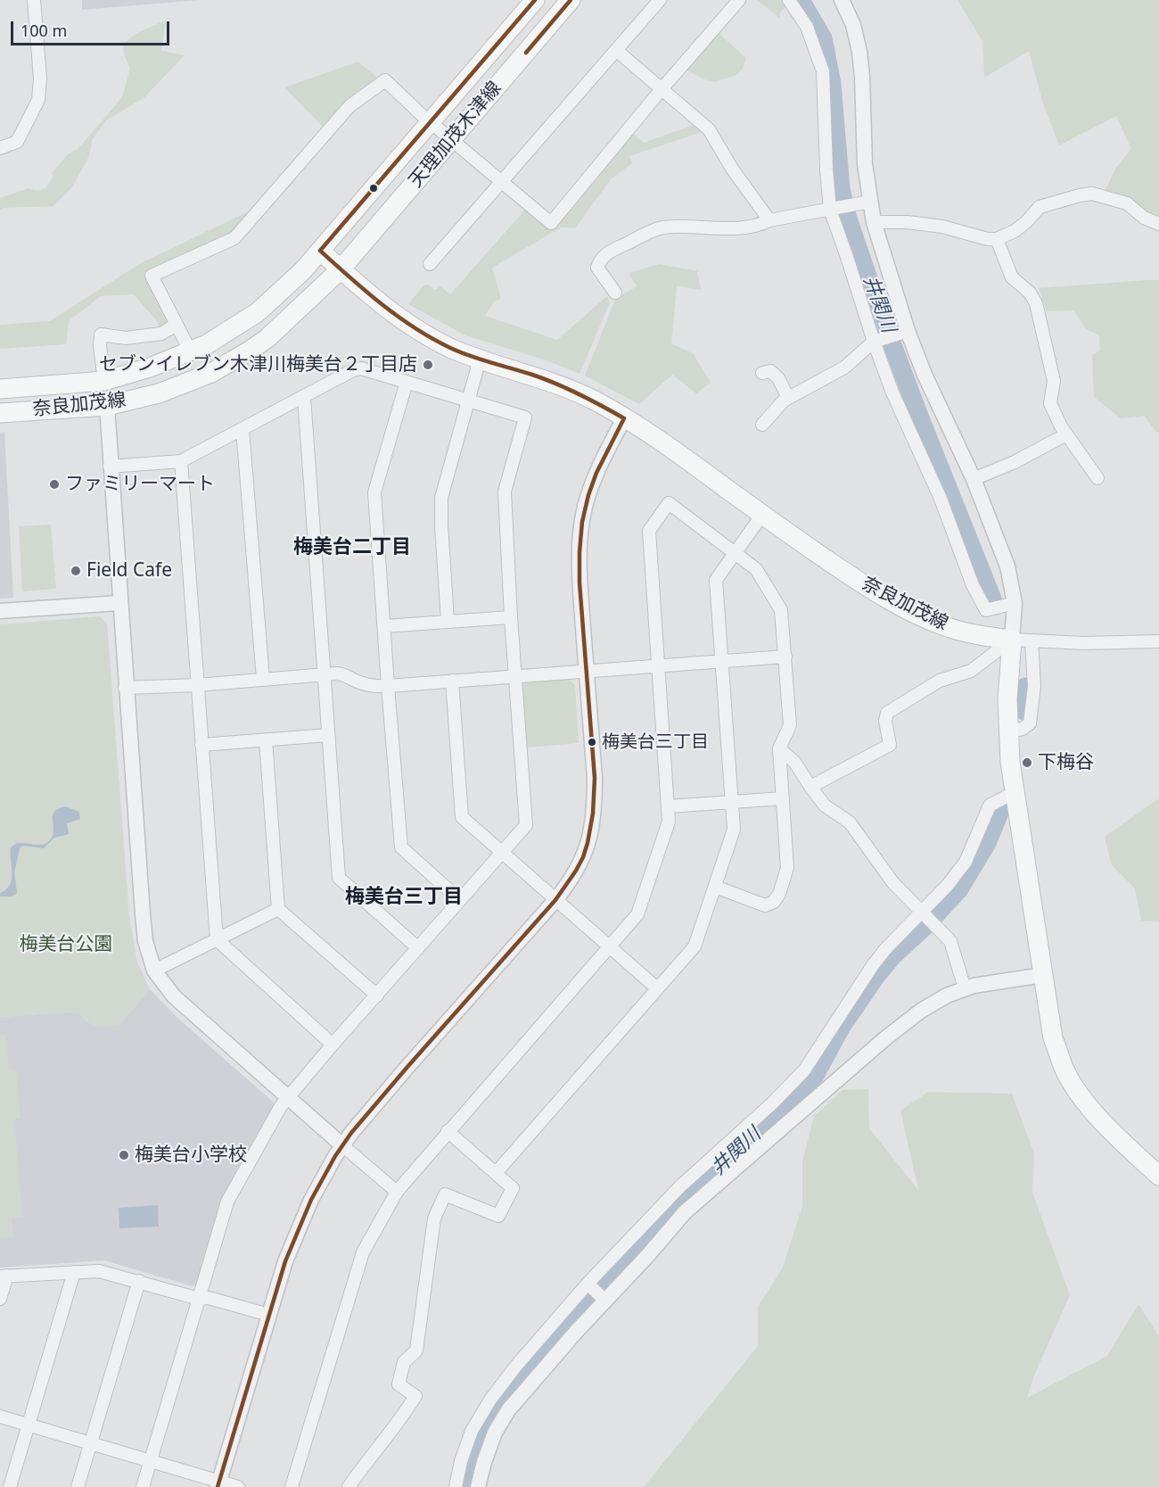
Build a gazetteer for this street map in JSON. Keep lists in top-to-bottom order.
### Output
{
  "streets": {
    "main road": ["天理加茂木津線", "奈良加茂線"]
  },
  "crossings": [
    ["天理加茂木津線", "奈良加茂線"]
  ],
  "districts": ["梅美台二丁目", "梅美台三丁目"],
  "water": ["井関川"],
  "parks": ["梅美台公園"],
  "places": [
    "セブンイレブン木津川梅美台２丁目店",
    "ファミリーマート",
    "Field Cafe",
    "梅美台三丁目",
    "下梅谷",
    "梅美台小学校"
  ],
  "scale_bar": "100 m"
}
